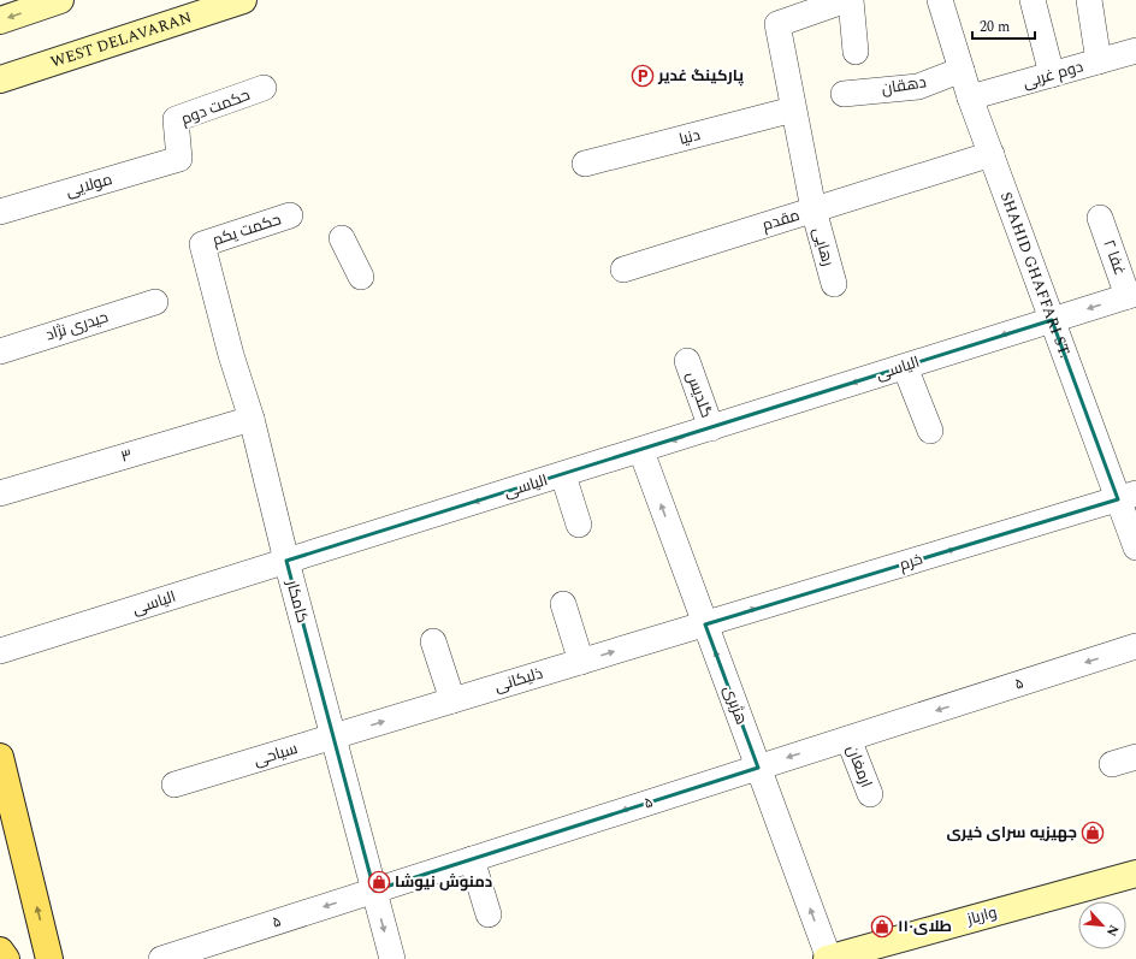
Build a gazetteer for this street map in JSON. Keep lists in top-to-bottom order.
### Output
{
  "streets": {
    "main road": ["WEST DELAVARAN", "وارباز"],
    "street": [
      "دوم غربی",
      "دهقان",
      "حکمت دوم",
      "دنیا",
      "مولایی",
      "مقدم",
      "حکمت یکم",
      "رهایی",
      "غفا ۲",
      "SHAHID GHAFFARI ST.",
      "حیدری نژاد",
      "الیاسی",
      "گلدیس",
      "۳",
      "خرم",
      "کامکار",
      "ذلیکانی",
      "۵",
      "هژبری",
      "سیاحی",
      "ارمغان"
    ]
  },
  "crossings": [
    ["دوم غربی", "SHAHID GHAFFARI ST."],
    ["دهقان", "SHAHID GHAFFARI ST."],
    ["حکمت دوم", "مولایی"],
    ["دنیا", "مقدم"],
    ["مقدم", "رهایی"],
    ["حکمت یکم", "کامکار"],
    ["غفا ۲", "الیاسی"],
    ["SHAHID GHAFFARI ST.", "الیاسی"],
    ["SHAHID GHAFFARI ST.", "خرم"],
    ["الیاسی", "گلدیس"],
    ["الیاسی", "کامکار"],
    ["الیاسی", "هژبری"],
    ["۳", "کامکار"],
    ["خرم", "ذلیکانی"],
    ["خرم", "هژبری"],
    ["کامکار", "ذلیکانی"],
    ["کامکار", "۵"],
    ["کامکار", "سیاحی"],
    ["ذلیکانی", "هژبری"],
    ["ذلیکانی", "سیاحی"],
    ["۵", "هژبری"],
    ["۵", "ارمغان"],
    ["هژبری", "وارباز"]
  ],
  "one_way": [
    "الیاسی",
    "خرم",
    "ذلیکانی",
    "۵",
    "هژبری"
  ],
  "places": {
    "parking": ["پارکینگ غدیر"],
    "shop": ["جهیزیه سرای خیری", "دمنوش نیوشا", "طلای۱۱۰"]
  },
  "scale_bar": "20 m",
  "north": "bottom right"
}
